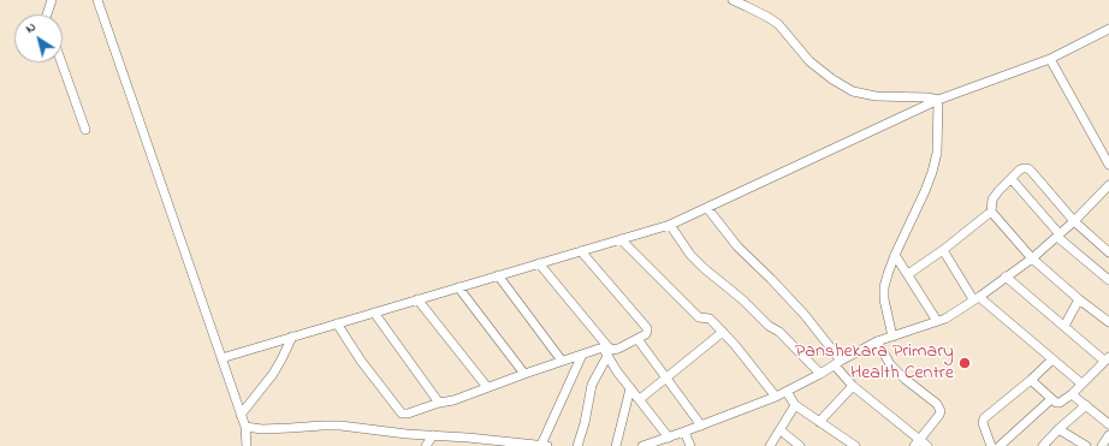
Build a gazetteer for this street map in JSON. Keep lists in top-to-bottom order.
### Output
{
  "places": ["Panshekara Primary Health Centre"],
  "north": "top left"
}
